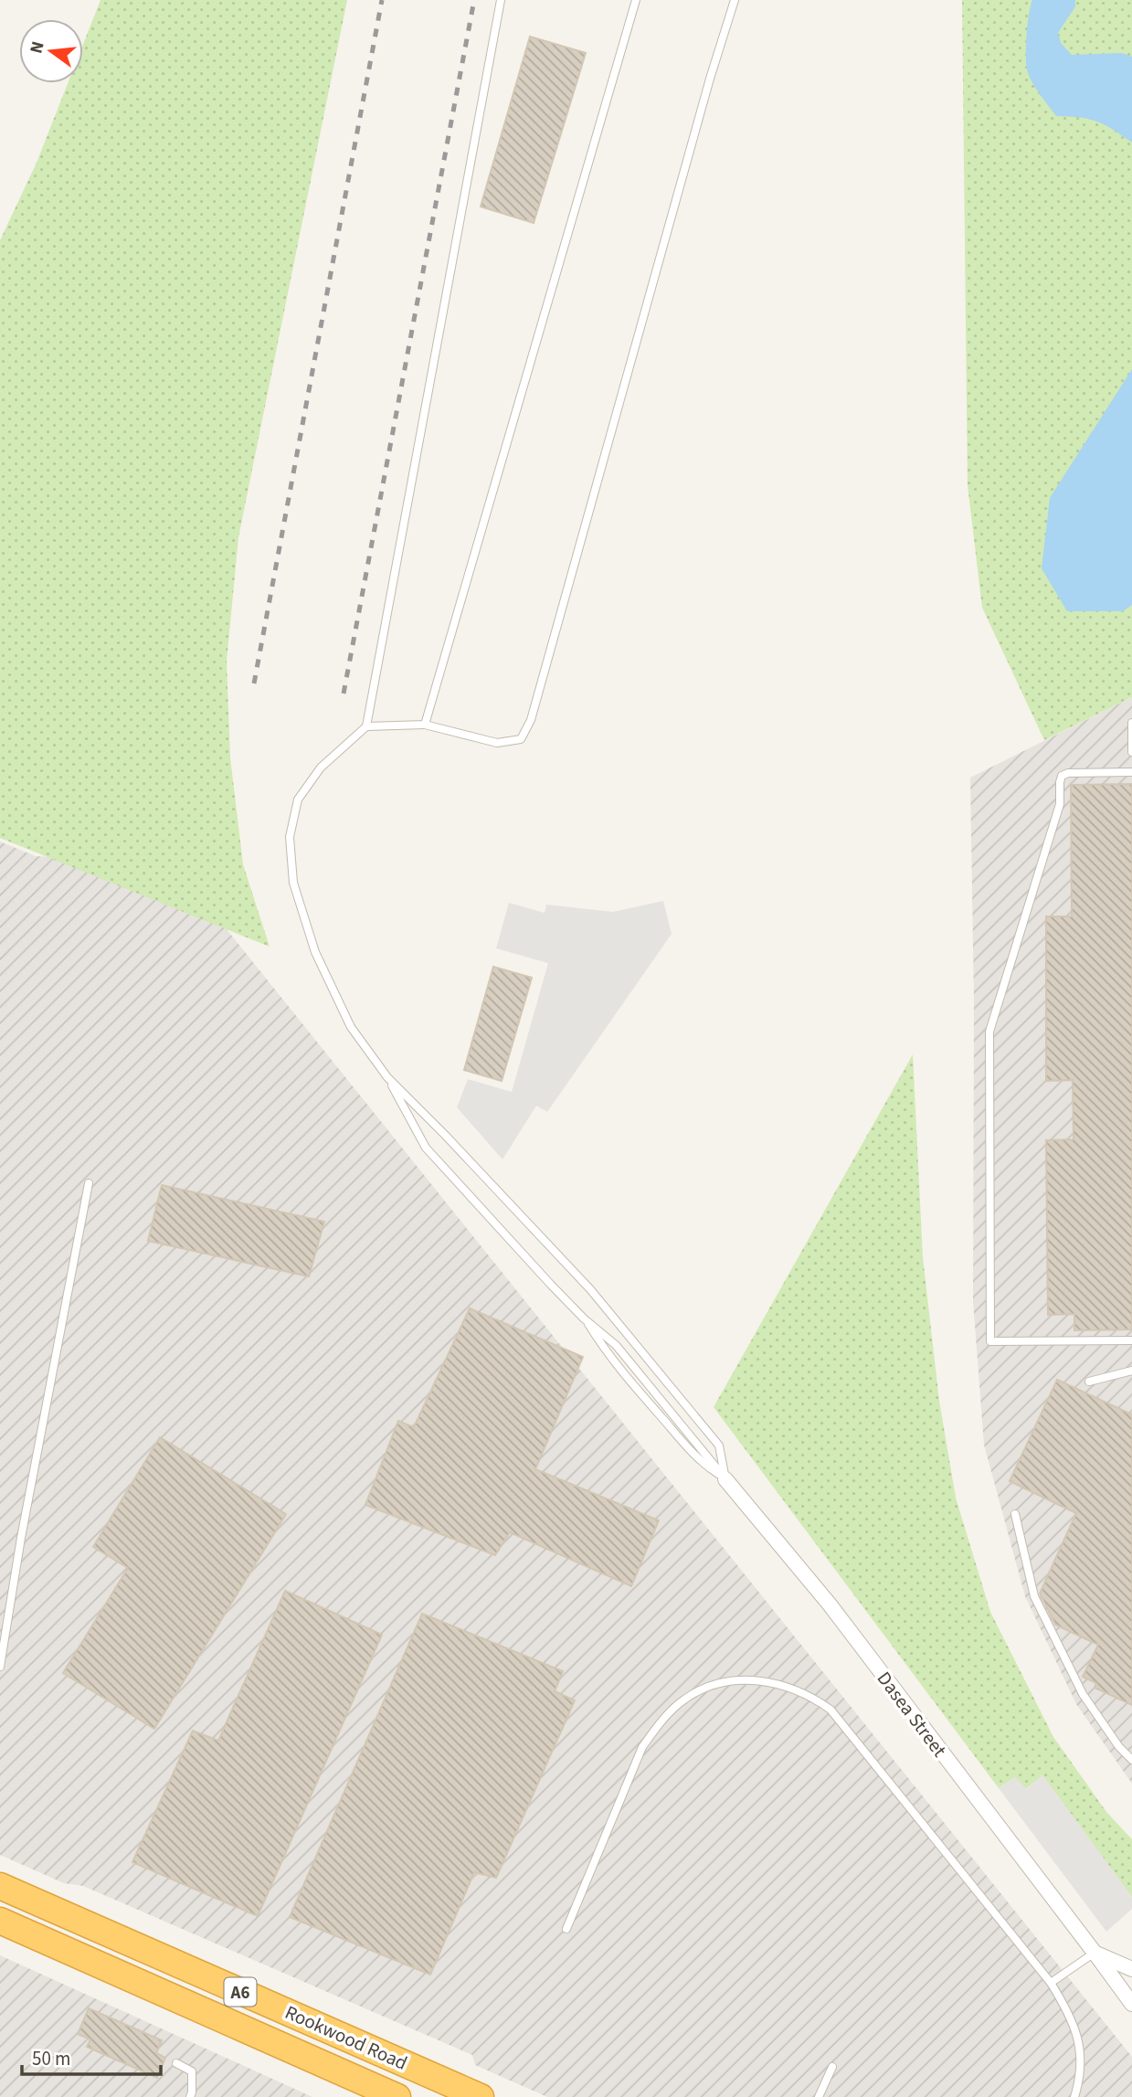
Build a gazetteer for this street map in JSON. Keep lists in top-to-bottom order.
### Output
{
  "streets": {
    "highway": ["A6", "Rookwood Road"],
    "street": ["Dasea Street"]
  },
  "scale_bar": "50 m",
  "north": "left"
}
